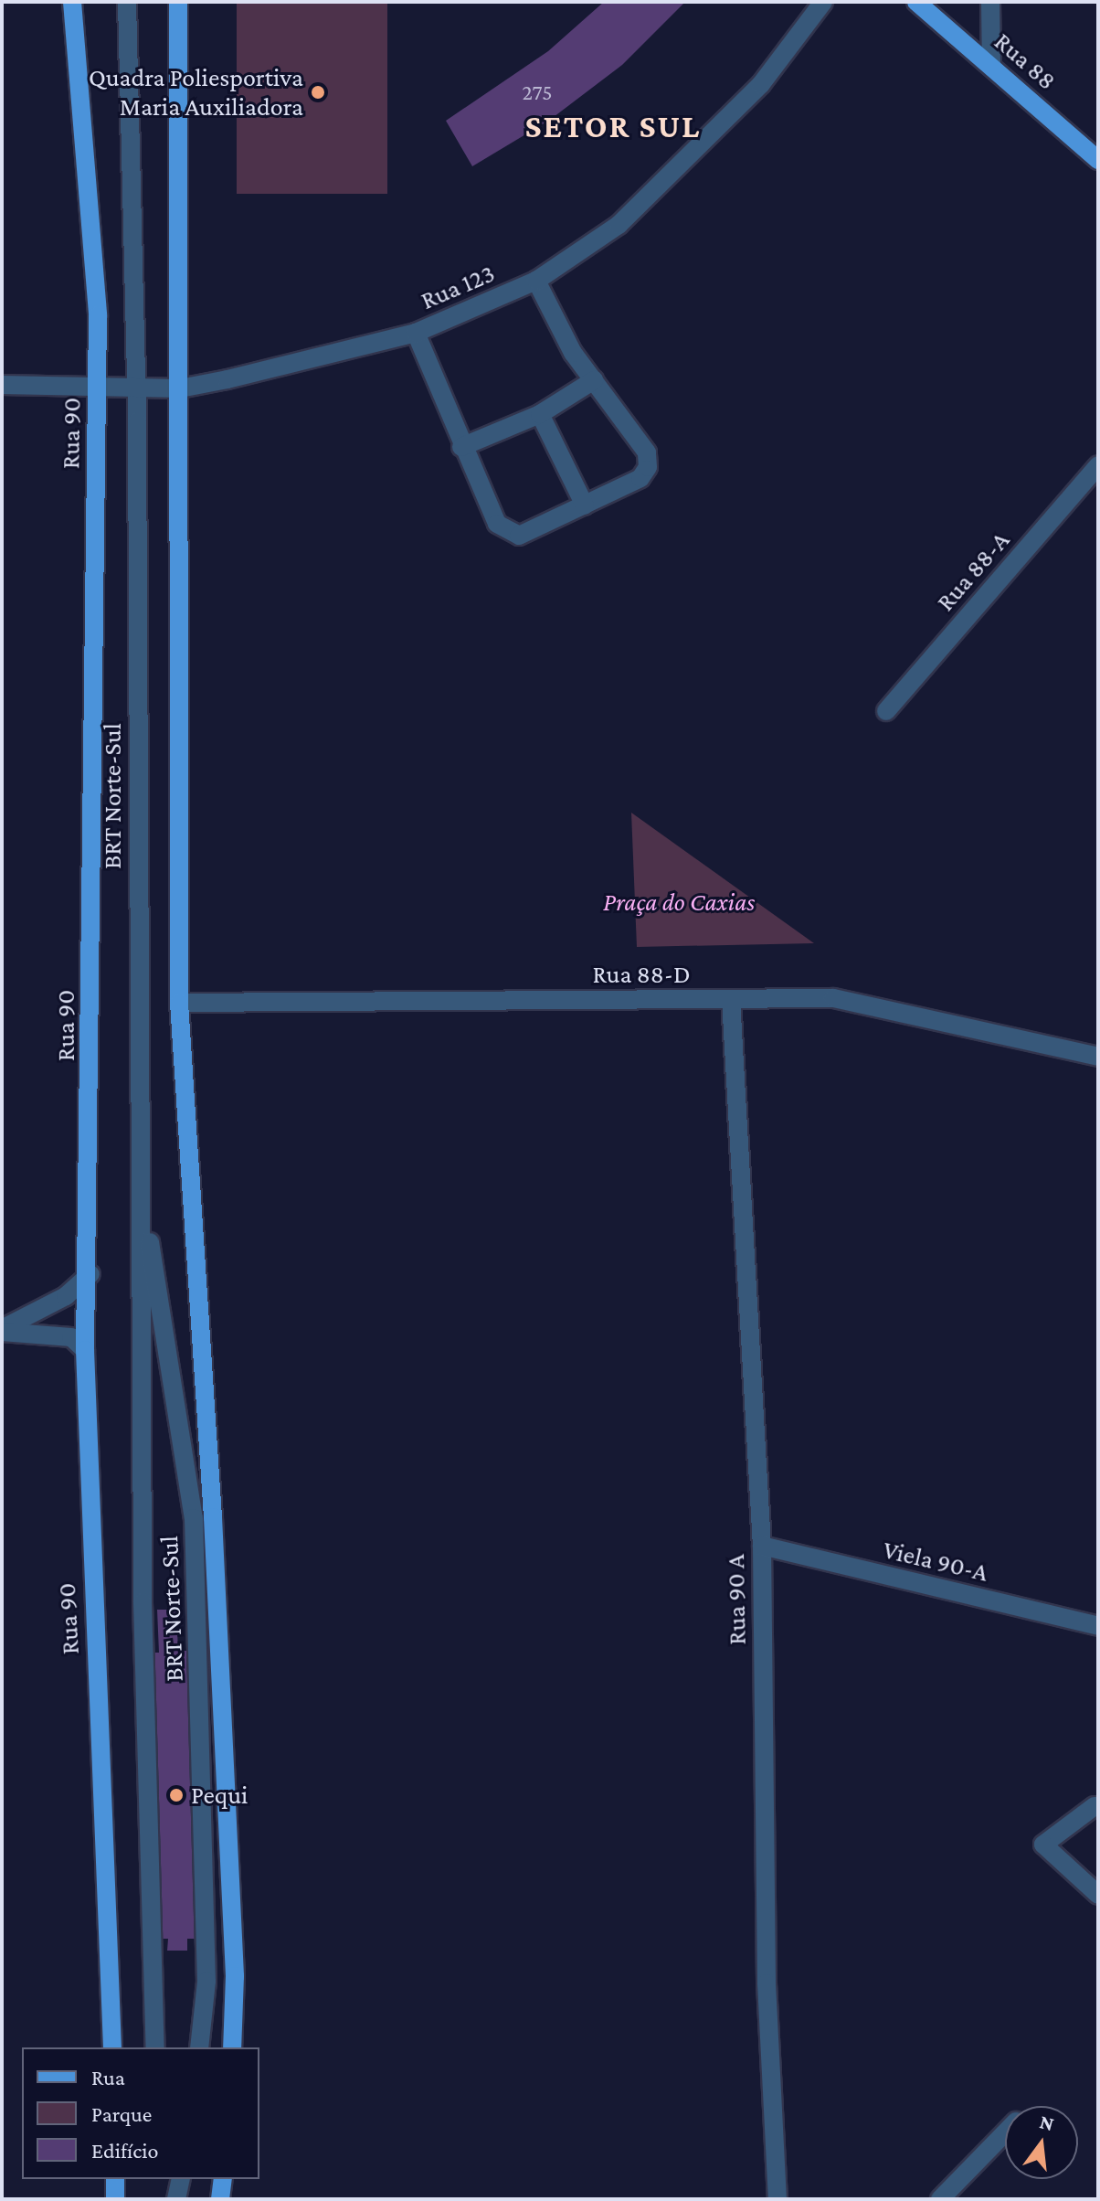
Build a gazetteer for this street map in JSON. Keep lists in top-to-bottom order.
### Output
{
  "streets": {
    "main road": ["Rua 88", "Rua 90"],
    "street": [
      "Rua 123",
      "Rua 88-A",
      "BRT Norte-Sul",
      "Rua 88-D",
      "Viela 90-A",
      "Rua 90 A"
    ]
  },
  "crossings": [
    ["Rua 123", "Rua 90"],
    ["Rua 123", "BRT Norte-Sul"],
    ["Rua 88-D", "Rua 90 A"],
    ["Viela 90-A", "Rua 90 A"]
  ],
  "districts": ["SETOR SUL"],
  "parks": ["Praça do Caxias"],
  "places": ["Quadra Poliesportiva Maria Auxiliadora", "Pequi"],
  "house_numbers": ["275"],
  "legend": ["Rua", "Parque", "Edifício"],
  "north": "top"
}
